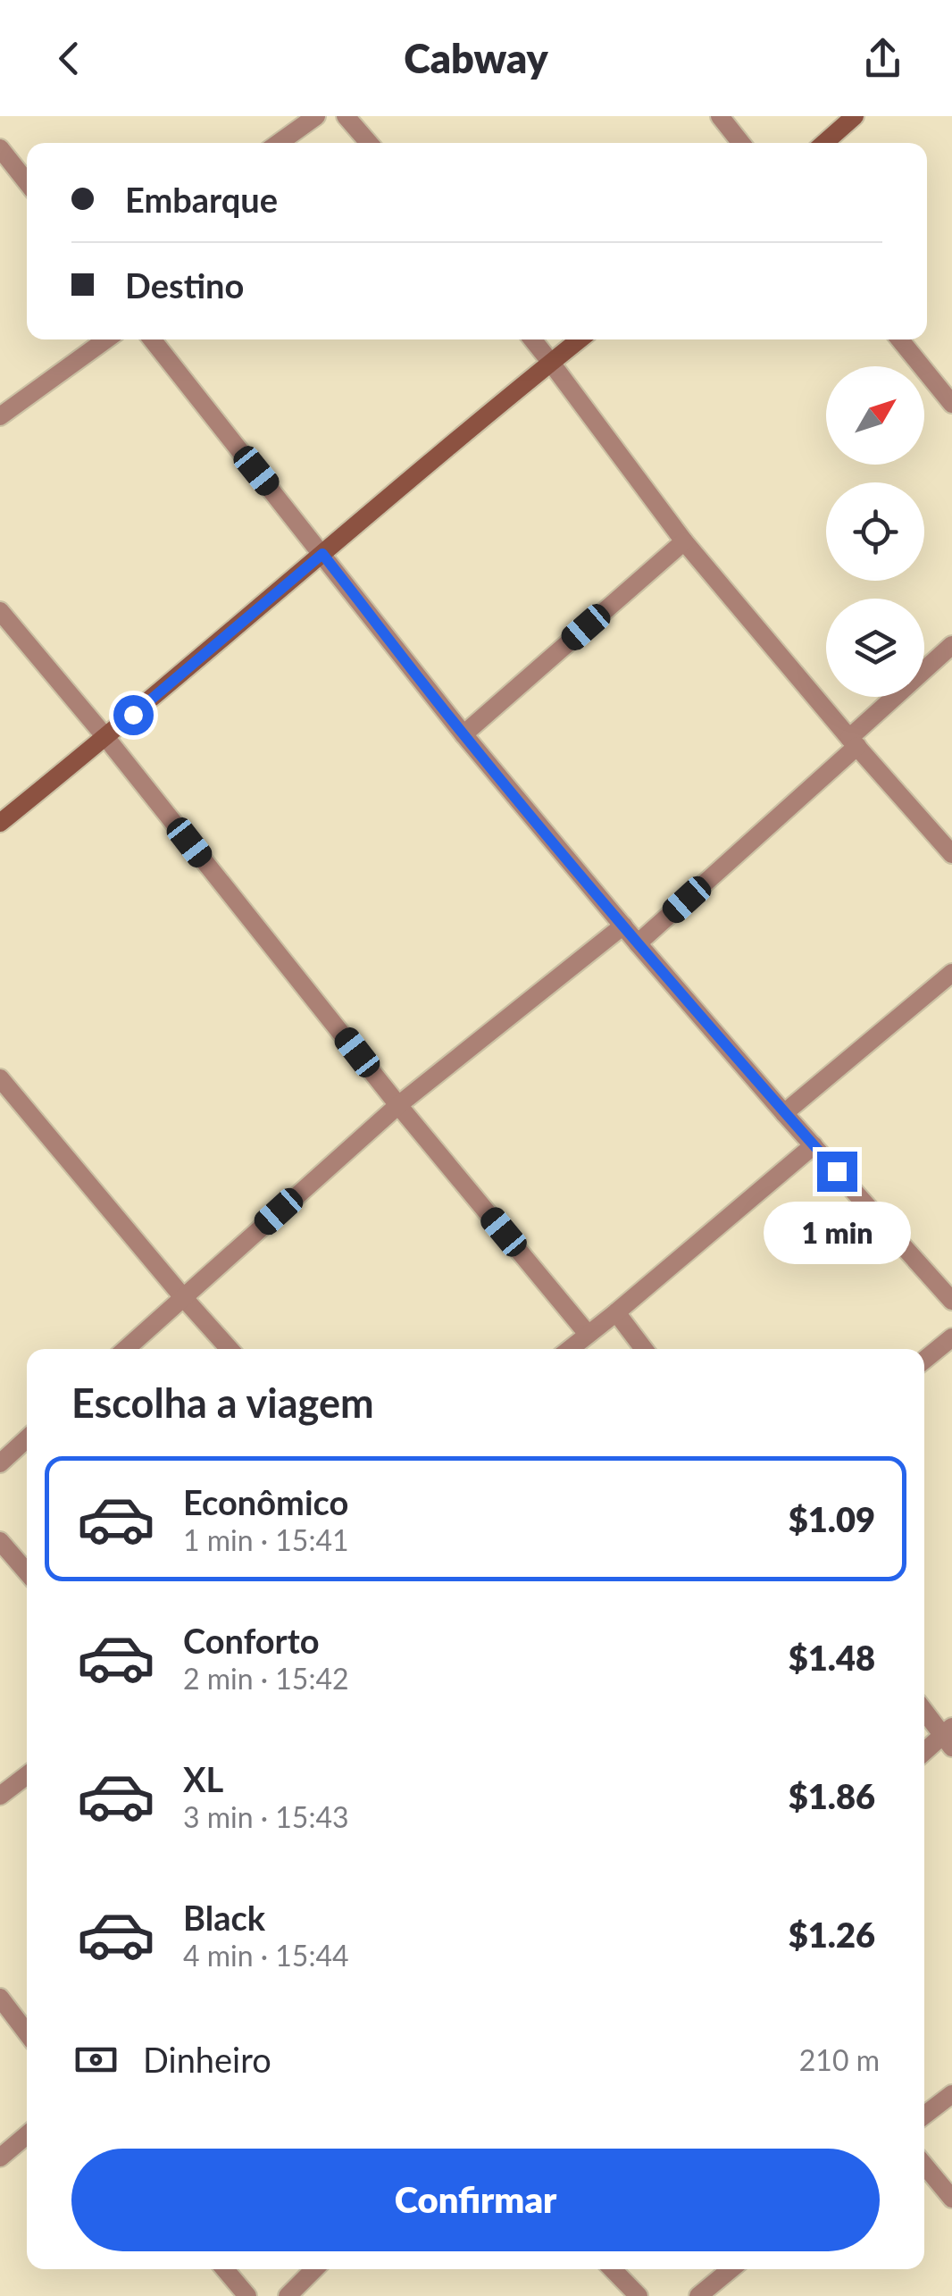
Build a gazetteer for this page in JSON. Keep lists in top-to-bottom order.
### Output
{
  "north": "top right",
  "page": {
    "header": "Cabway",
    "banner": ["Embarque", "Destino"],
    "bubble": "1 min",
    "heading": "Escolha a viagem",
    "list": [
      {
        "name": "Econômico",
        "note": "1 min · 15:41",
        "value": "$1.09"
      },
      {
        "name": "Conforto",
        "note": "2 min · 15:42",
        "value": "$1.48"
      },
      {
        "name": "XL",
        "note": "3 min · 15:43",
        "value": "$1.86"
      },
      {
        "name": "Black",
        "note": "4 min · 15:44",
        "value": "$1.26"
      }
    ],
    "pay": ["Dinheiro", "210 m"],
    "buttons": "Confirmar"
  }
}
